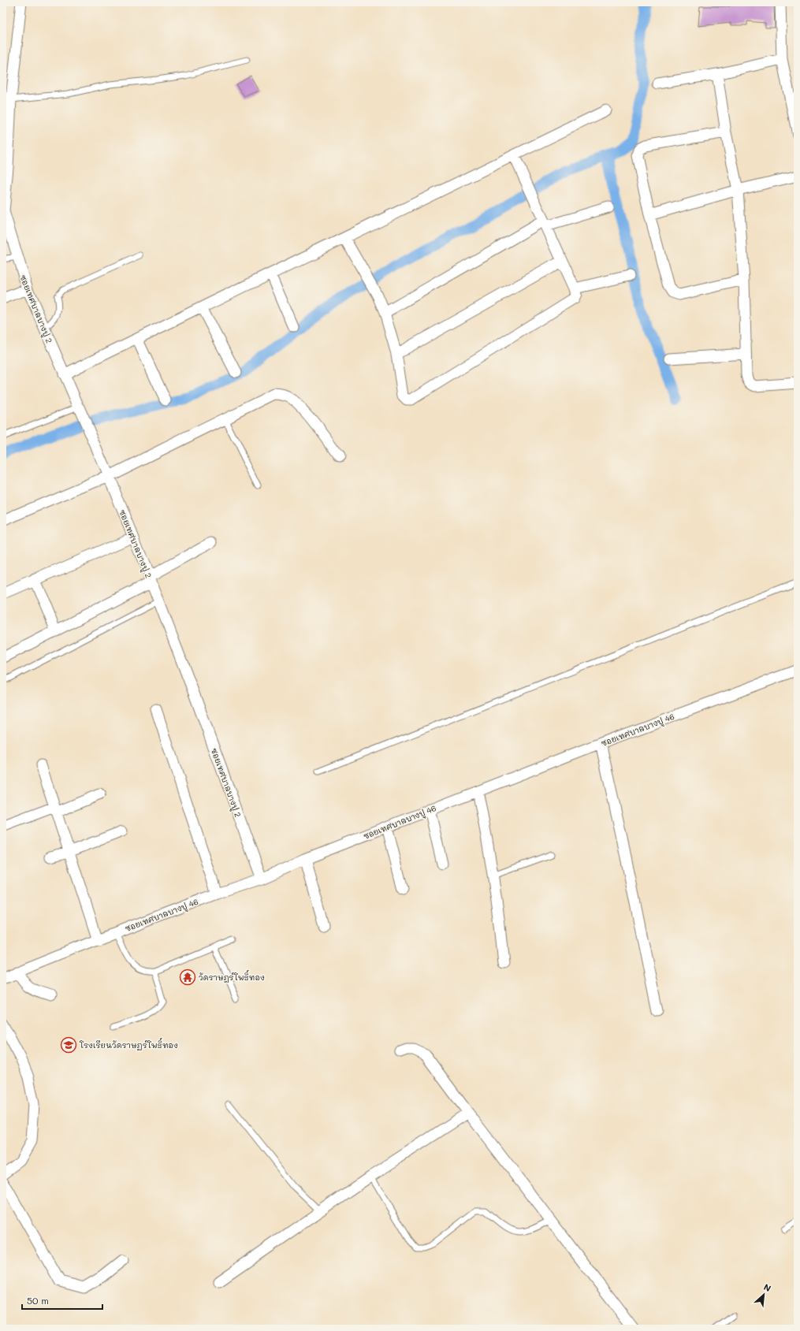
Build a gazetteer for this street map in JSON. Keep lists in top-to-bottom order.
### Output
{
  "streets": {
    "street": ["ซอยเทศบาลบางปู 2", "ซอยเทศบาลบางปู 46"]
  },
  "crossings": [
    ["ซอยเทศบาลบางปู 2", "ซอยเทศบาลบางปู 46"]
  ],
  "places": {
    "temple": ["วัดราษฎร์โพธิ์ทอง"],
    "school or university": ["โรงเรียนวัดราษฏร์โพธิ์ทอง"]
  },
  "scale_bar": "50 m",
  "north": "top right"
}
